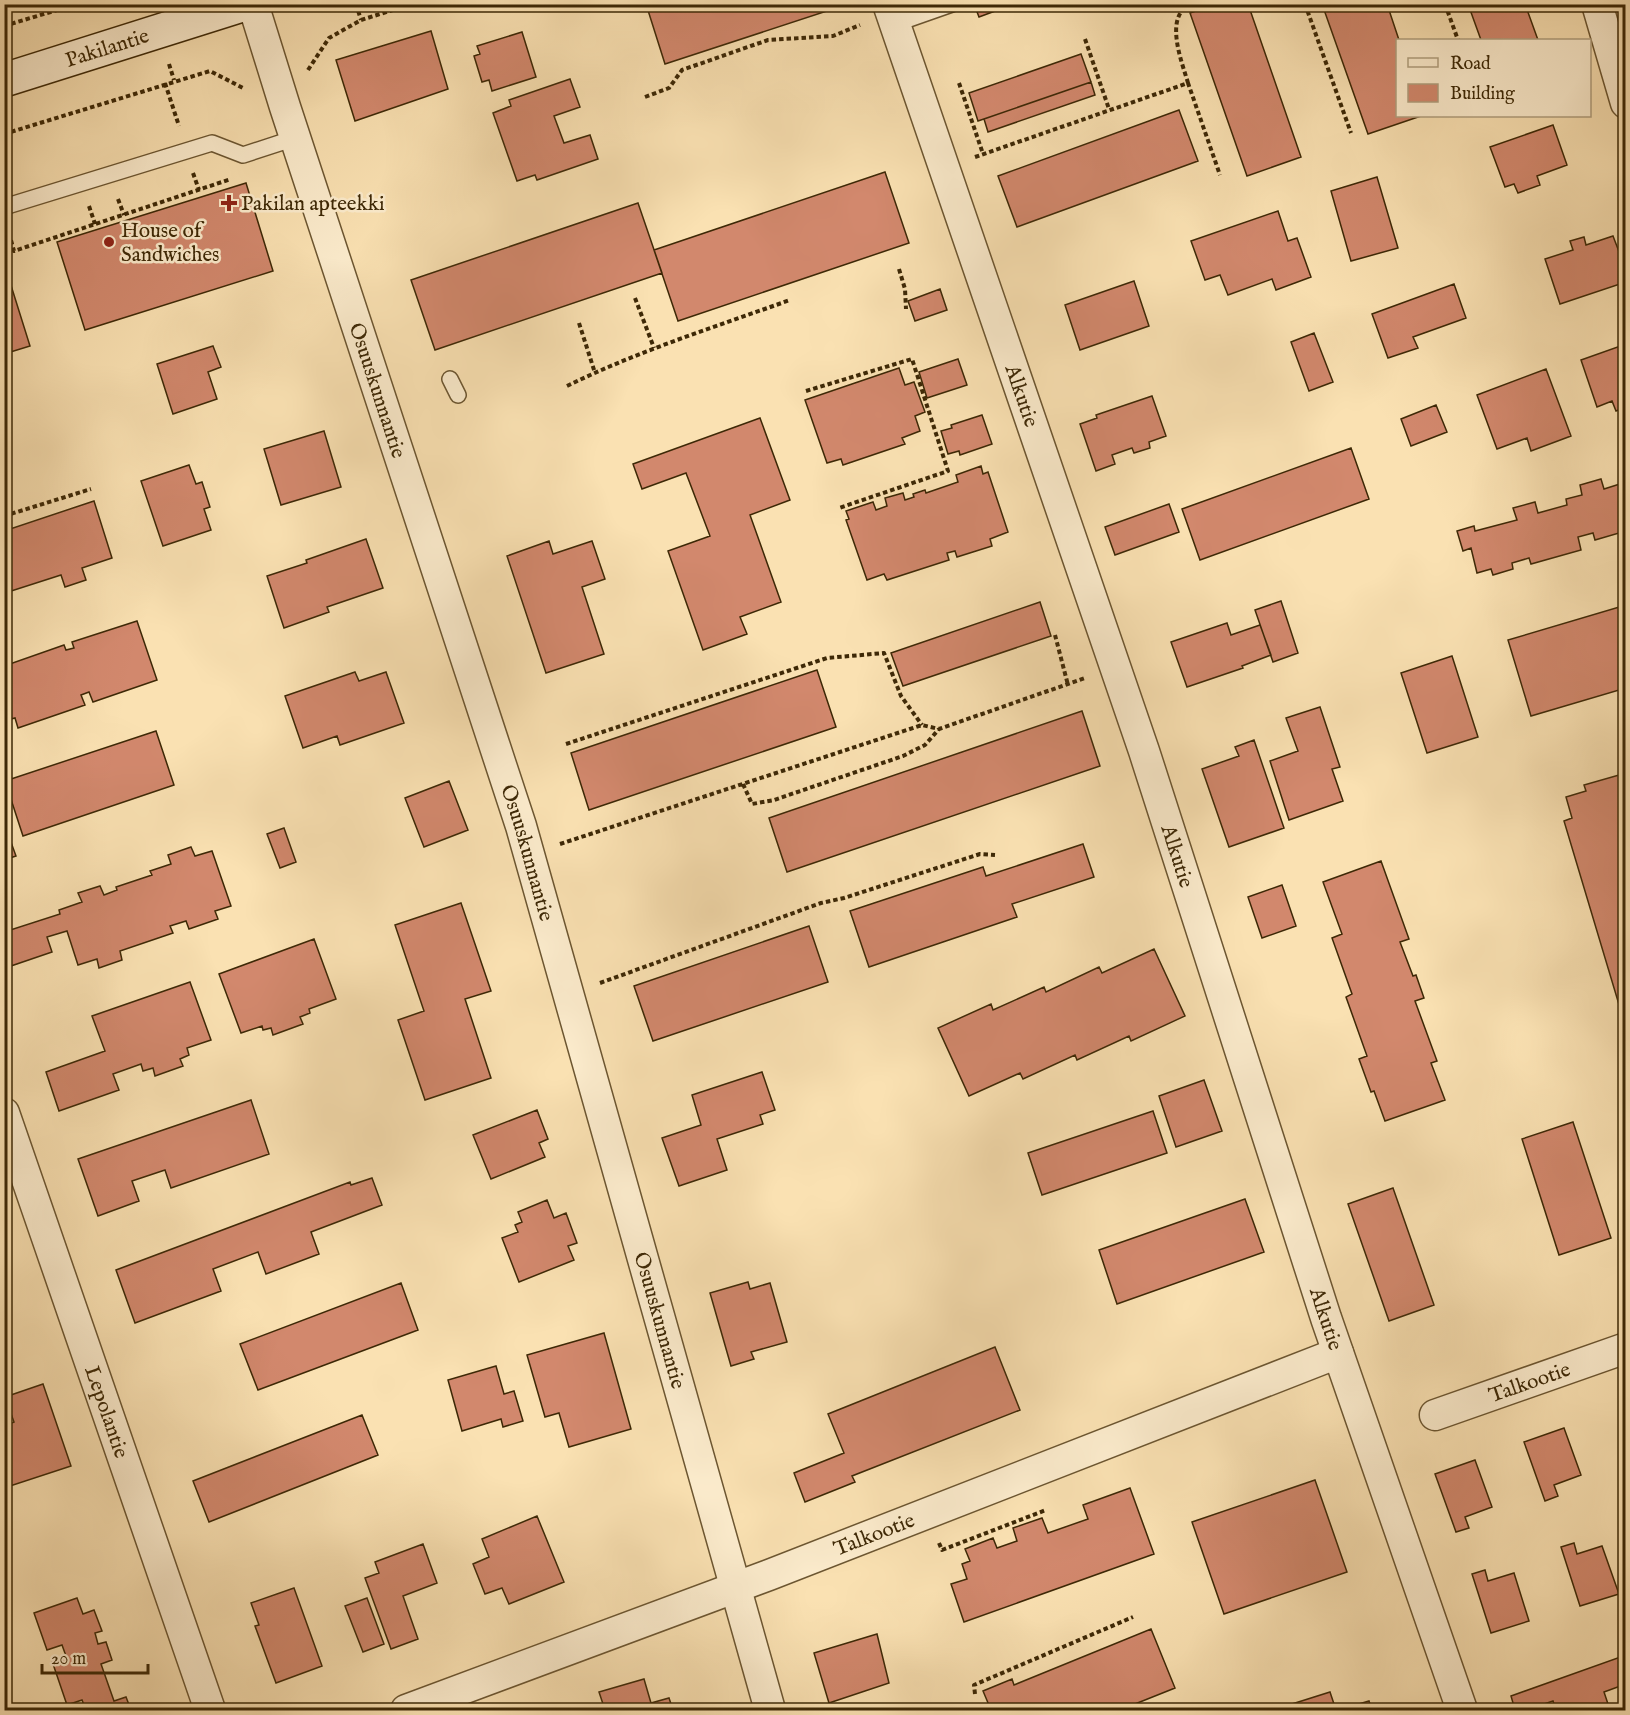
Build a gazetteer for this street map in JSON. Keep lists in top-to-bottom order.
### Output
{
  "streets": {
    "main road": ["Pakilantie"],
    "street": [
      "Osuuskunnantie",
      "Alkutie",
      "Talkootie",
      "Lepolantie"
    ]
  },
  "crossings": [
    ["Osuuskunnantie", "Talkootie"],
    ["Alkutie", "Talkootie"]
  ],
  "places": {
    "health": ["Pakilan apteekki"],
    "other": ["House of Sandwiches"]
  },
  "legend": ["Road", "Building"],
  "scale_bar": "20 m"
}
